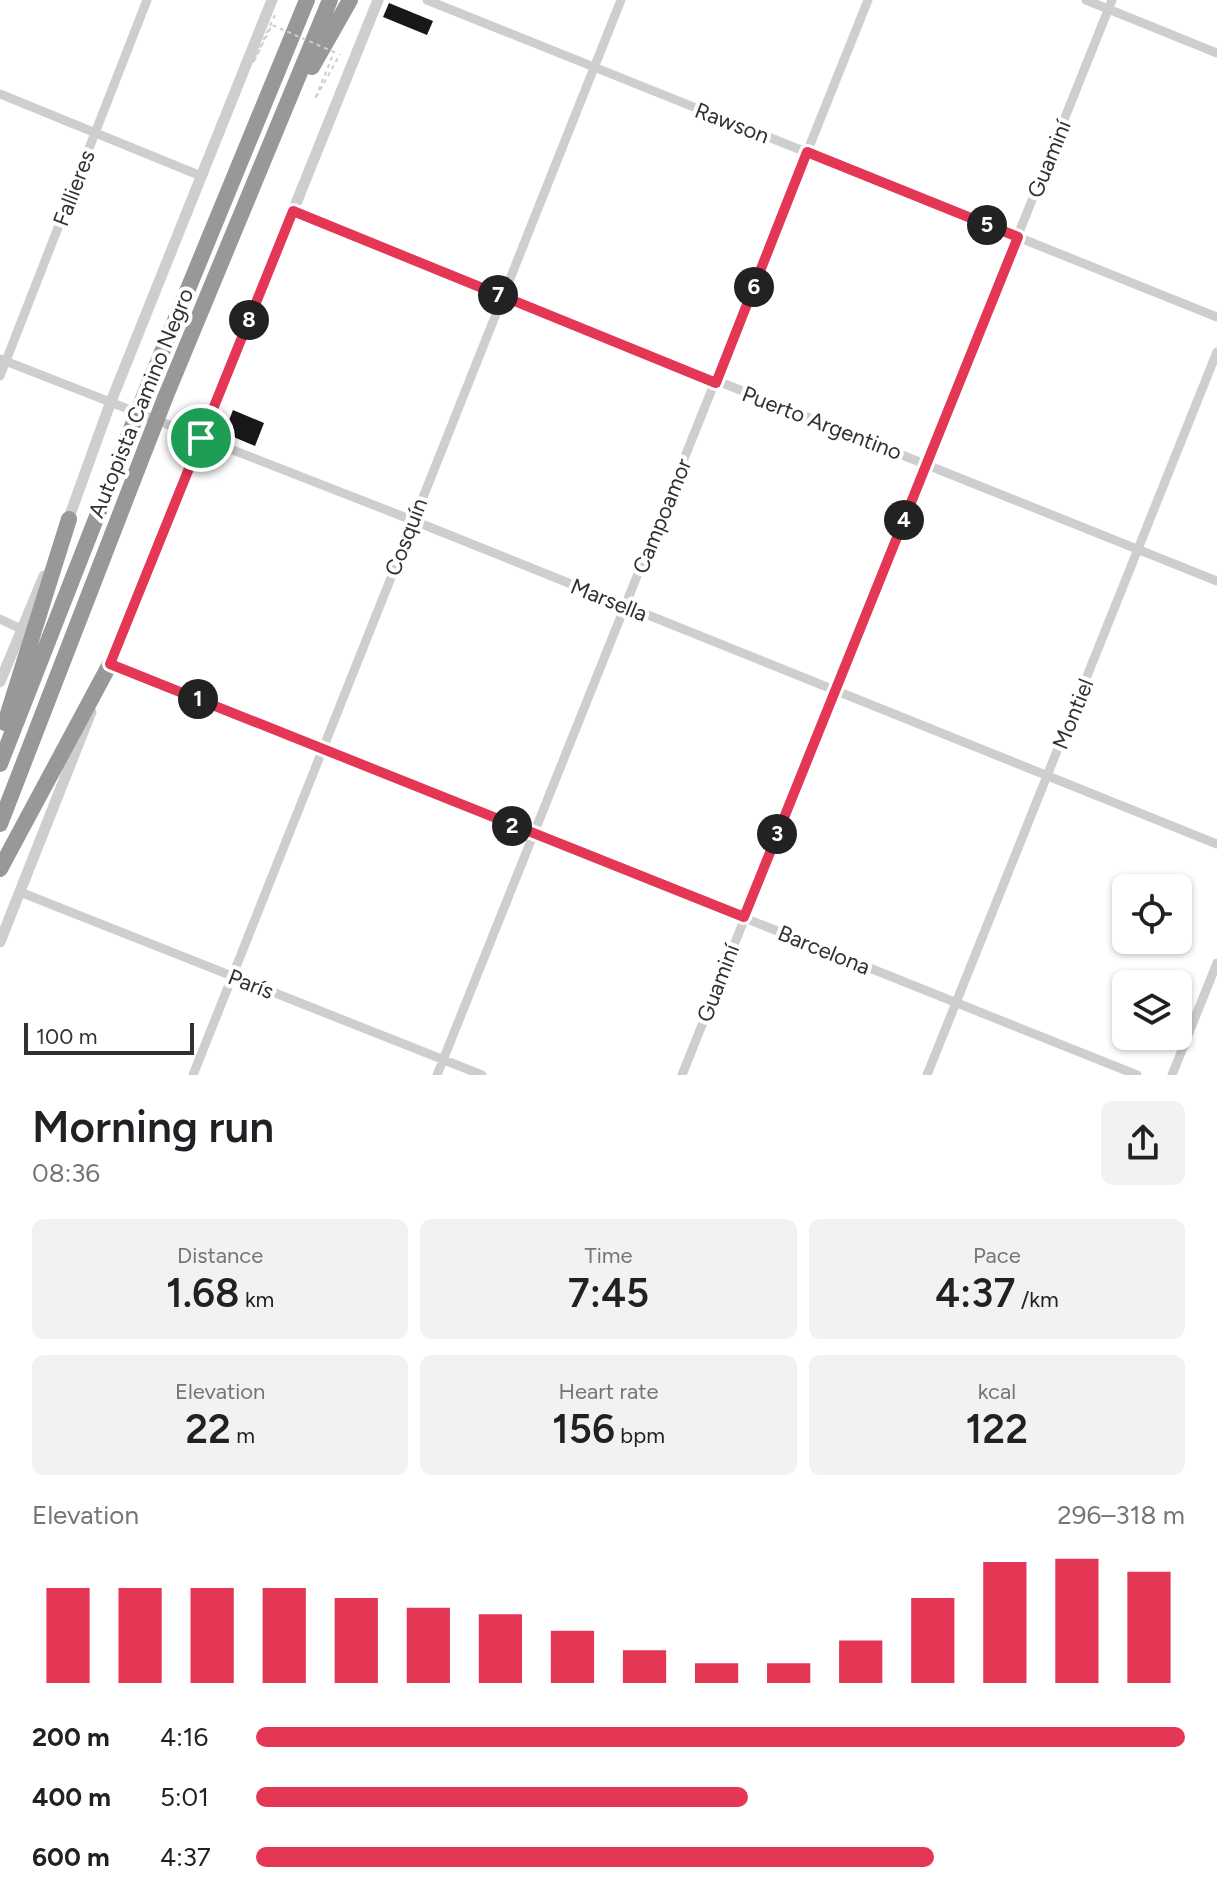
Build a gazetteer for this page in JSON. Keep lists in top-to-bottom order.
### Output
{
  "streets": {
    "highway": ["Autopista Camino Negro"],
    "street": [
      "Rawson",
      "Guaminí",
      "Fallieres",
      "Puerto Argentino",
      "Campoamor",
      "Cosquín",
      "Marsella",
      "Montiel",
      "Barcelona",
      "París"
    ]
  },
  "crossings": [
    ["Rawson", "Guaminí"],
    ["Rawson", "Campoamor"],
    ["Rawson", "Cosquín"],
    ["Guaminí", "Puerto Argentino"],
    ["Guaminí", "Marsella"],
    ["Guaminí", "Barcelona"],
    ["Fallieres", "Marsella"],
    ["Puerto Argentino", "Campoamor"],
    ["Puerto Argentino", "Cosquín"],
    ["Puerto Argentino", "Montiel"],
    ["Campoamor", "Marsella"],
    ["Campoamor", "Barcelona"],
    ["Campoamor", "París"],
    ["Cosquín", "Marsella"],
    ["Cosquín", "Barcelona"],
    ["Cosquín", "París"],
    ["Marsella", "Montiel"],
    ["Montiel", "Barcelona"]
  ],
  "scale_bar": "100 m",
  "page": {
    "pins": [
      "5",
      "6",
      "7",
      "8",
      "4",
      "1",
      "2",
      "3"
    ],
    "scale": "100 m",
    "heading": ["Morning run", "08:36"],
    "stats": [
      ["Distance", "1.68 km"],
      ["Time", "7:45"],
      ["Pace", "4:37 /km"],
      ["Elevation", "22 m"],
      ["Heart rate", "156 bpm"],
      ["kcal", "122"]
    ],
    "chart": ["Elevation", "296–318 m"],
    "list": [
      {
        "name": "200 m",
        "note": "4:16"
      },
      {
        "name": "400 m",
        "note": "5:01"
      },
      {
        "name": "600 m",
        "note": "4:37"
      }
    ]
  }
}
